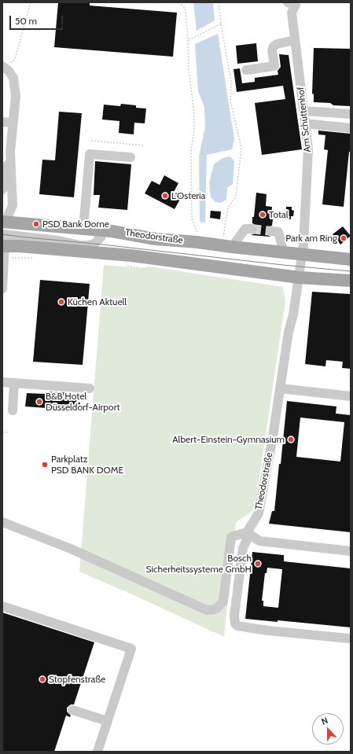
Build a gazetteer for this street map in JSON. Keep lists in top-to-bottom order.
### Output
{
  "streets": {
    "main road": ["Theodorstraße"],
    "street": ["Am Schüttenhof"]
  },
  "crossings": [
    ["Am Schüttenhof", "Theodorstraße"]
  ],
  "places": [
    "L'Osteria",
    "Total",
    "PSD Bank Dome",
    "Park am Ring",
    "Küchen Aktuell",
    "B&B Hotel Düsseldorf-Airport",
    "Albert-Einstein-Gymnasium",
    "Parkplatz PSD BANK DOME",
    "Bosch Sicherheitssysteme GmbH",
    "Stopfenstraße"
  ],
  "scale_bar": "50 m",
  "north": "top"
}
